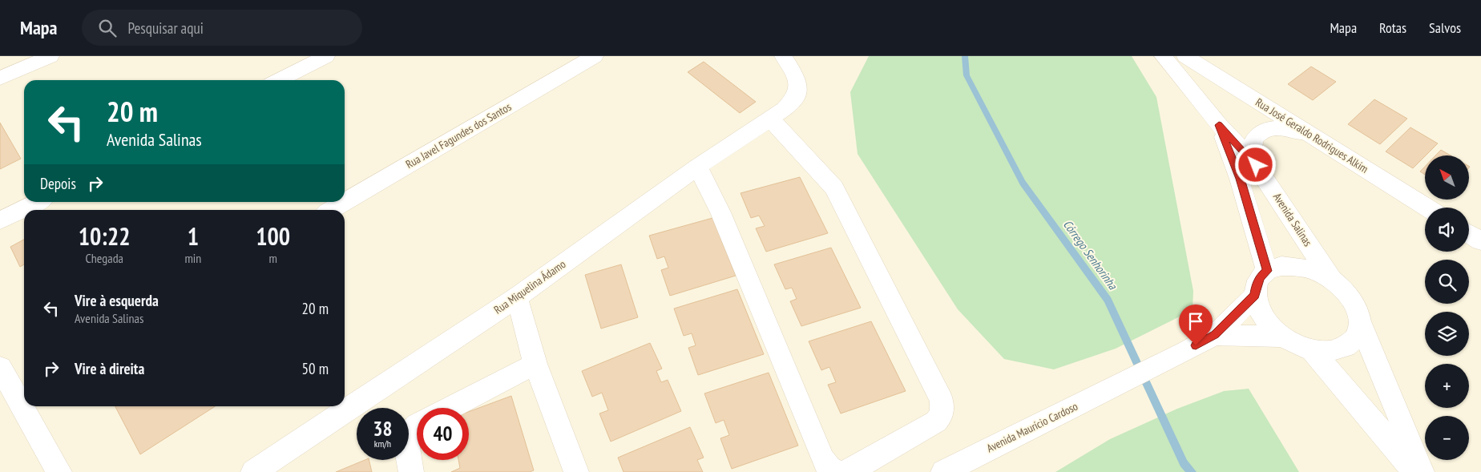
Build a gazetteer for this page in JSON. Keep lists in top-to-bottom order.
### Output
{
  "streets": {
    "street": [
      "Rua Javel Fagundes dos Santos",
      "Rua José Geraldo Rodrigues Alkim",
      "Avenida Salinas",
      "Rua Miquelina Ádamo",
      "Avenida Maurício Cardoso"
    ]
  },
  "water": ["Córrego Senhorinha"],
  "north": "top left",
  "page": {
    "header": "Mapa",
    "search": "Pesquisar aqui",
    "nav": ["Mapa", "Rotas", "Salvos"],
    "turn": ["20 m", "Avenida Salinas"],
    "map_buttons": ["+", "−"],
    "then": "Depois",
    "eta": [
      "10:22",
      "Chegada",
      "1",
      "min",
      "100",
      "m"
    ],
    "list": [
      {
        "name": "Vire à esquerda",
        "note": "Avenida Salinas",
        "value": "20 m"
      },
      {
        "name": "Vire à direita",
        "value": "50 m"
      }
    ],
    "speed": "38 km/h",
    "limit": "40"
  }
}
